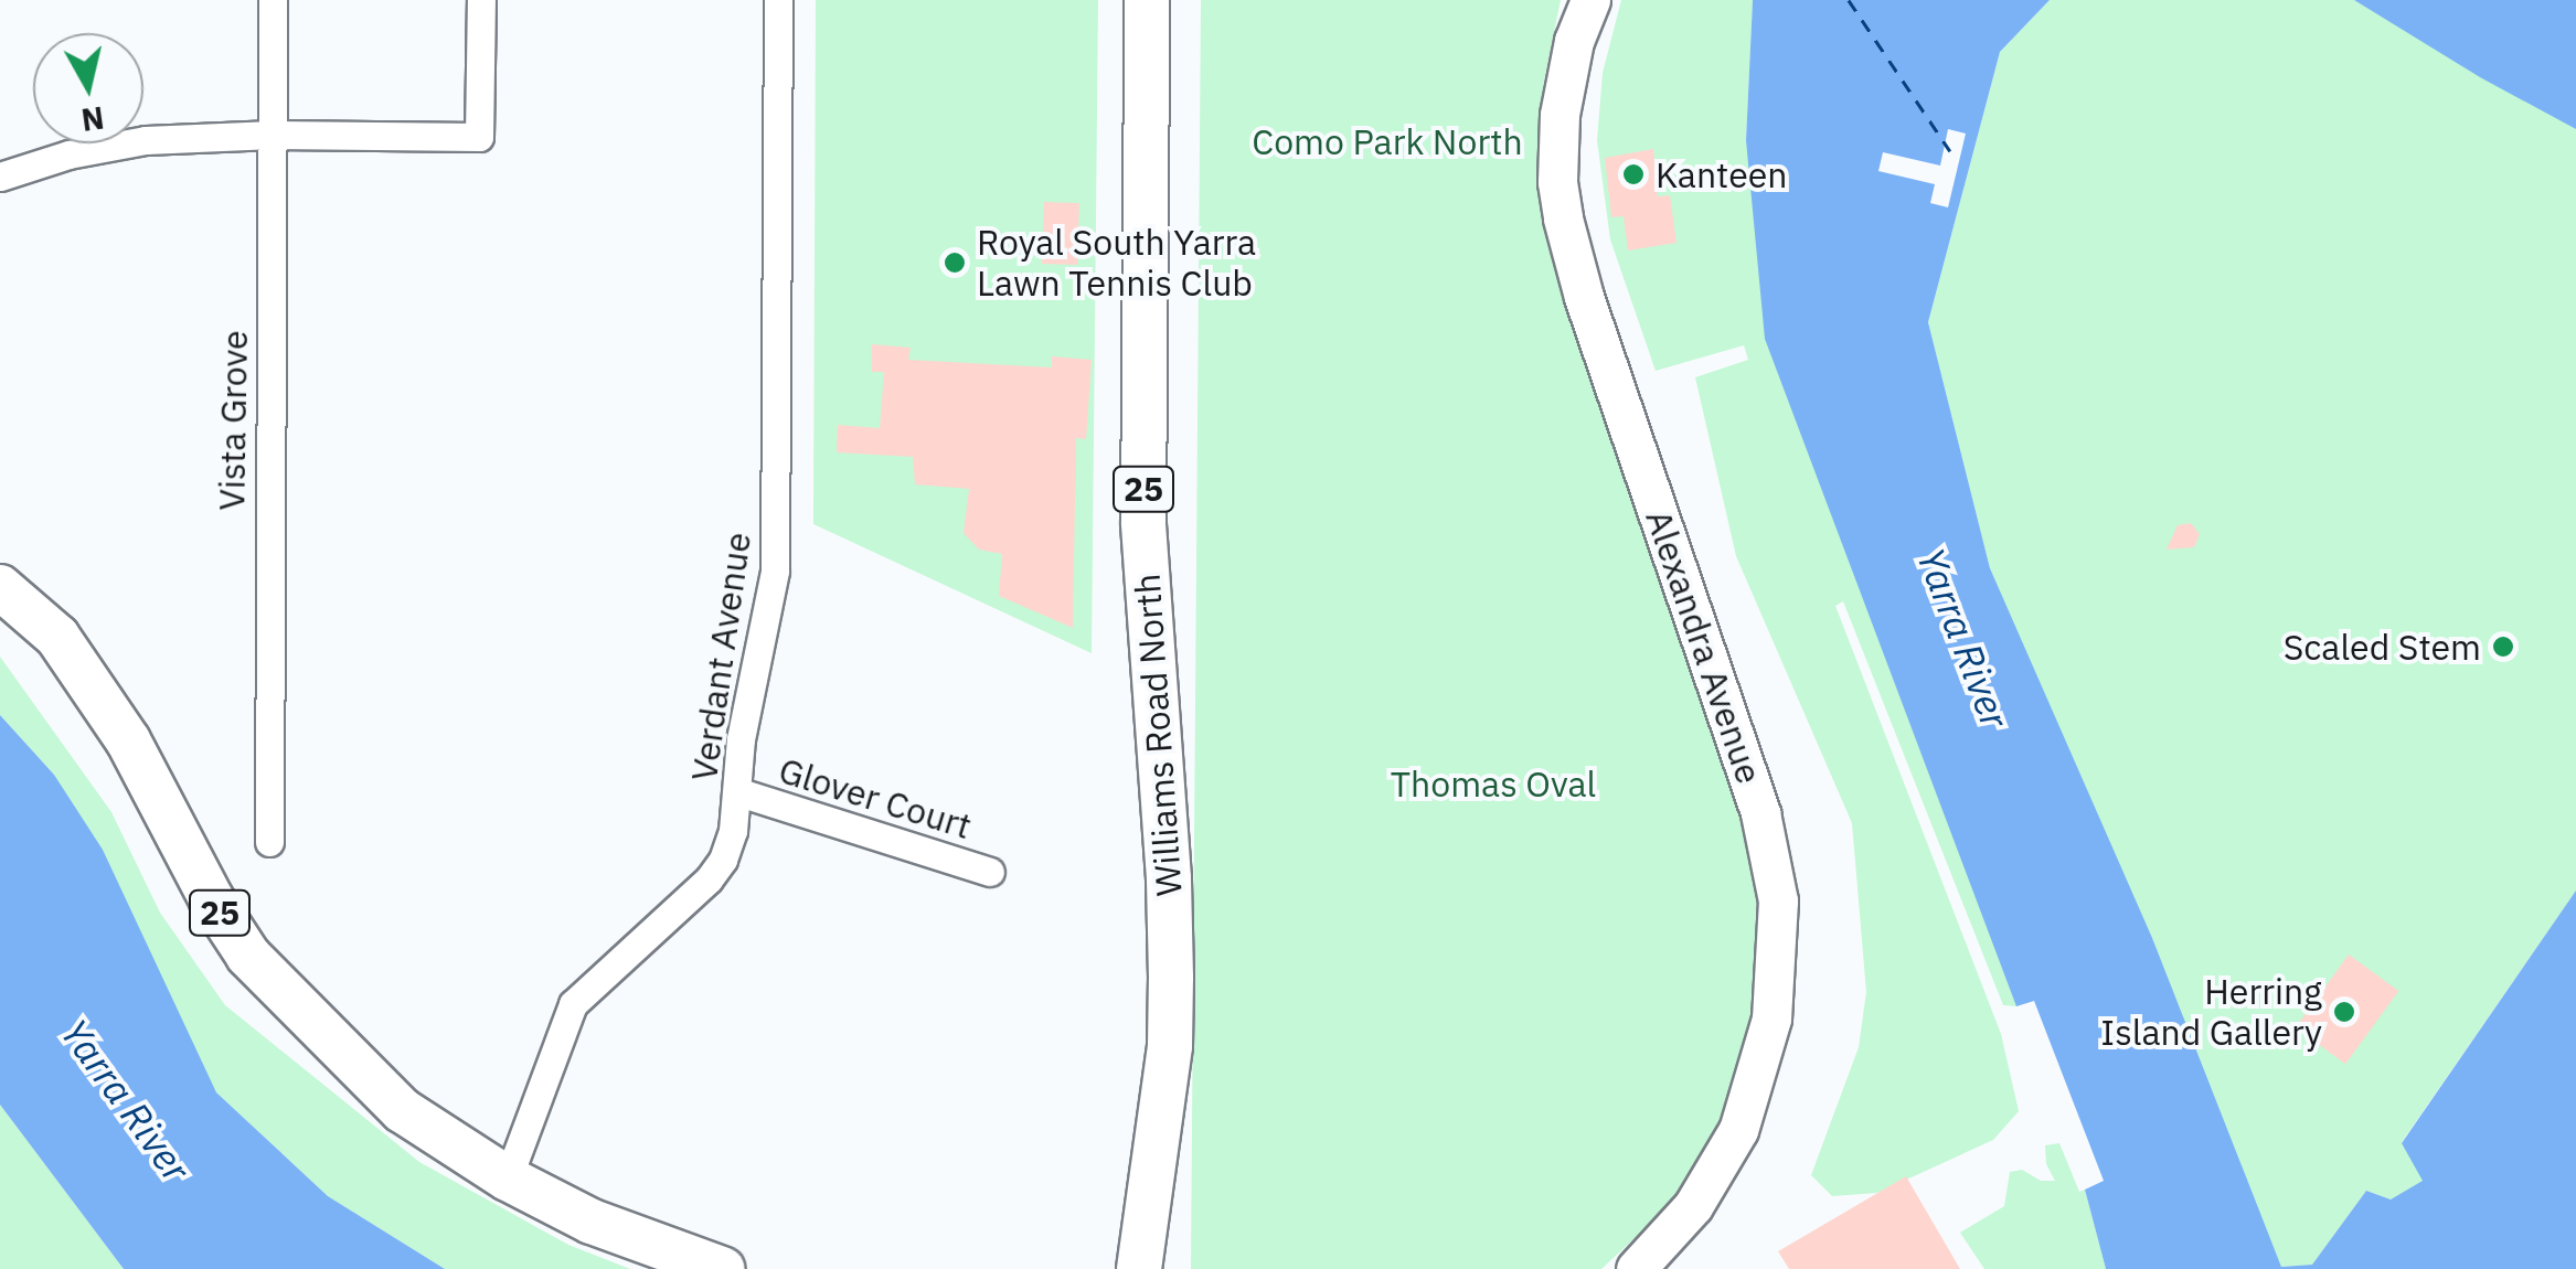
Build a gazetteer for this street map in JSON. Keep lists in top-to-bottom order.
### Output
{
  "streets": {
    "main road": ["25", "Williams Road North"],
    "street": [
      "Vista Grove",
      "Alexandra Avenue",
      "Verdant Avenue",
      "Glover Court"
    ]
  },
  "crossings": [
    ["25", "Verdant Avenue"],
    ["Verdant Avenue", "Glover Court"]
  ],
  "water": ["Yarra River"],
  "parks": ["Como Park North", "Thomas Oval"],
  "places": [
    "Kanteen",
    "Royal South Yarra Lawn Tennis Club",
    "Scaled Stem",
    "Herring Island Gallery"
  ],
  "north": "bottom"
}
